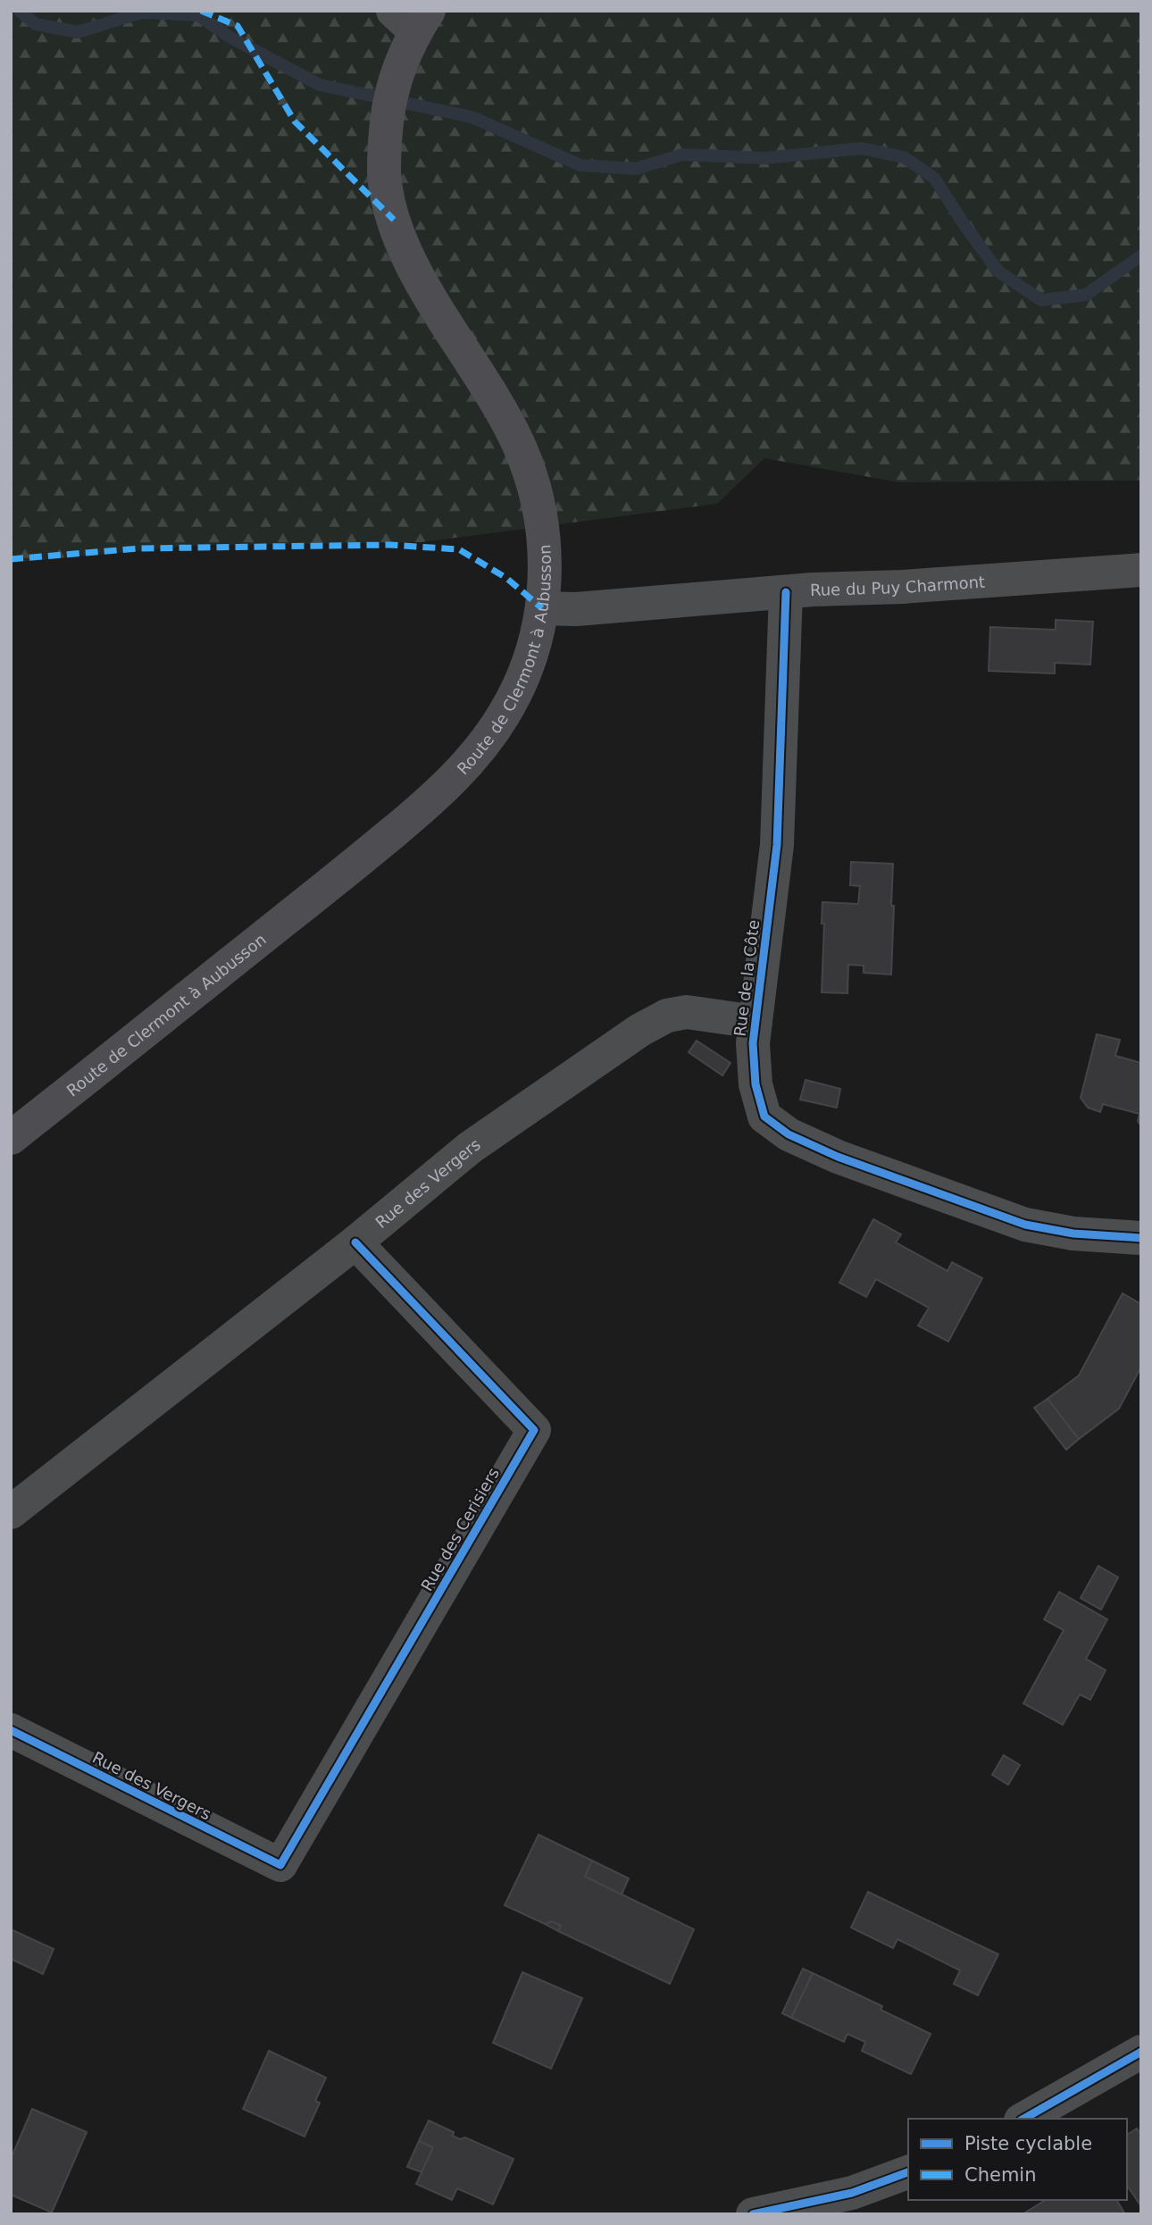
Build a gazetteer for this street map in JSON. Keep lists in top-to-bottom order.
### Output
{
  "streets": {
    "main road": ["Route de Clermont à Aubusson"],
    "street": [
      "Rue du Puy Charmont",
      "Rue de la Côte",
      "Rue des Vergers",
      "Rue des Cerisiers"
    ]
  },
  "crossings": [
    ["Rue du Puy Charmont", "Route de Clermont à Aubusson"],
    ["Rue du Puy Charmont", "Rue de la Côte"],
    ["Rue de la Côte", "Rue des Vergers"],
    ["Rue des Vergers", "Rue des Cerisiers"]
  ],
  "legend": ["Piste cyclable", "Chemin"]
}
